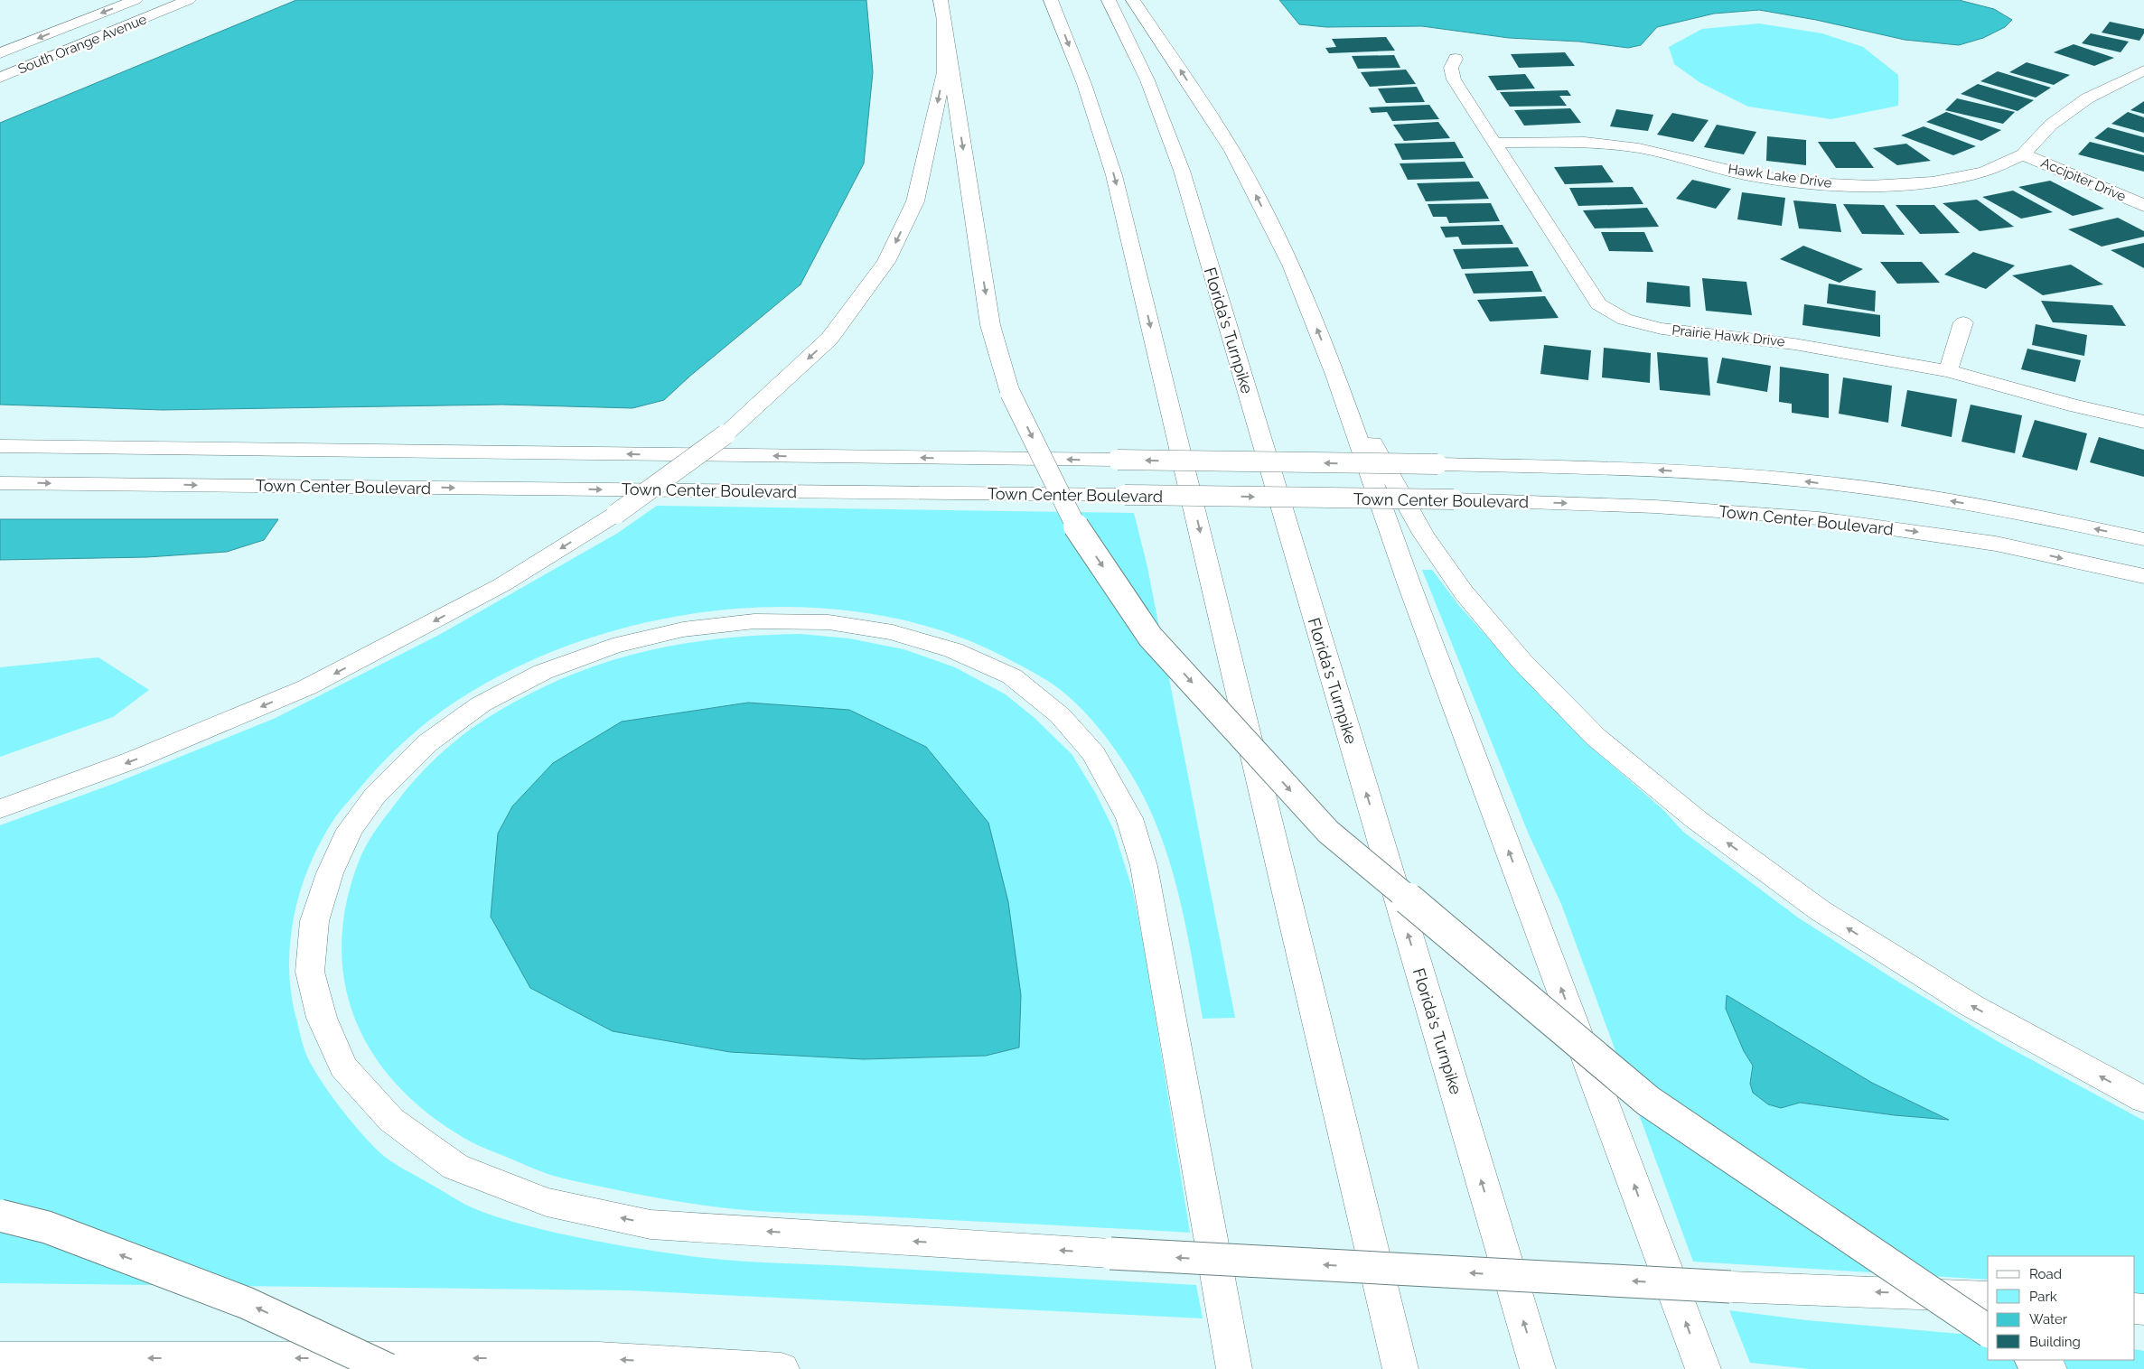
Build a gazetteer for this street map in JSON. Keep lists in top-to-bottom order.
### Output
{
  "streets": {
    "main road": [
      "South Orange Avenue",
      "Hawk Lake Drive",
      "Accipiter Drive",
      "Florida's Turnpike",
      "Prairie Hawk Drive",
      "Town Center Boulevard"
    ]
  },
  "crossings": [
    ["Hawk Lake Drive", "Accipiter Drive"],
    ["Hawk Lake Drive", "Prairie Hawk Drive"]
  ],
  "legend": [
    "Road",
    "Park",
    "Water",
    "Building"
  ]
}
